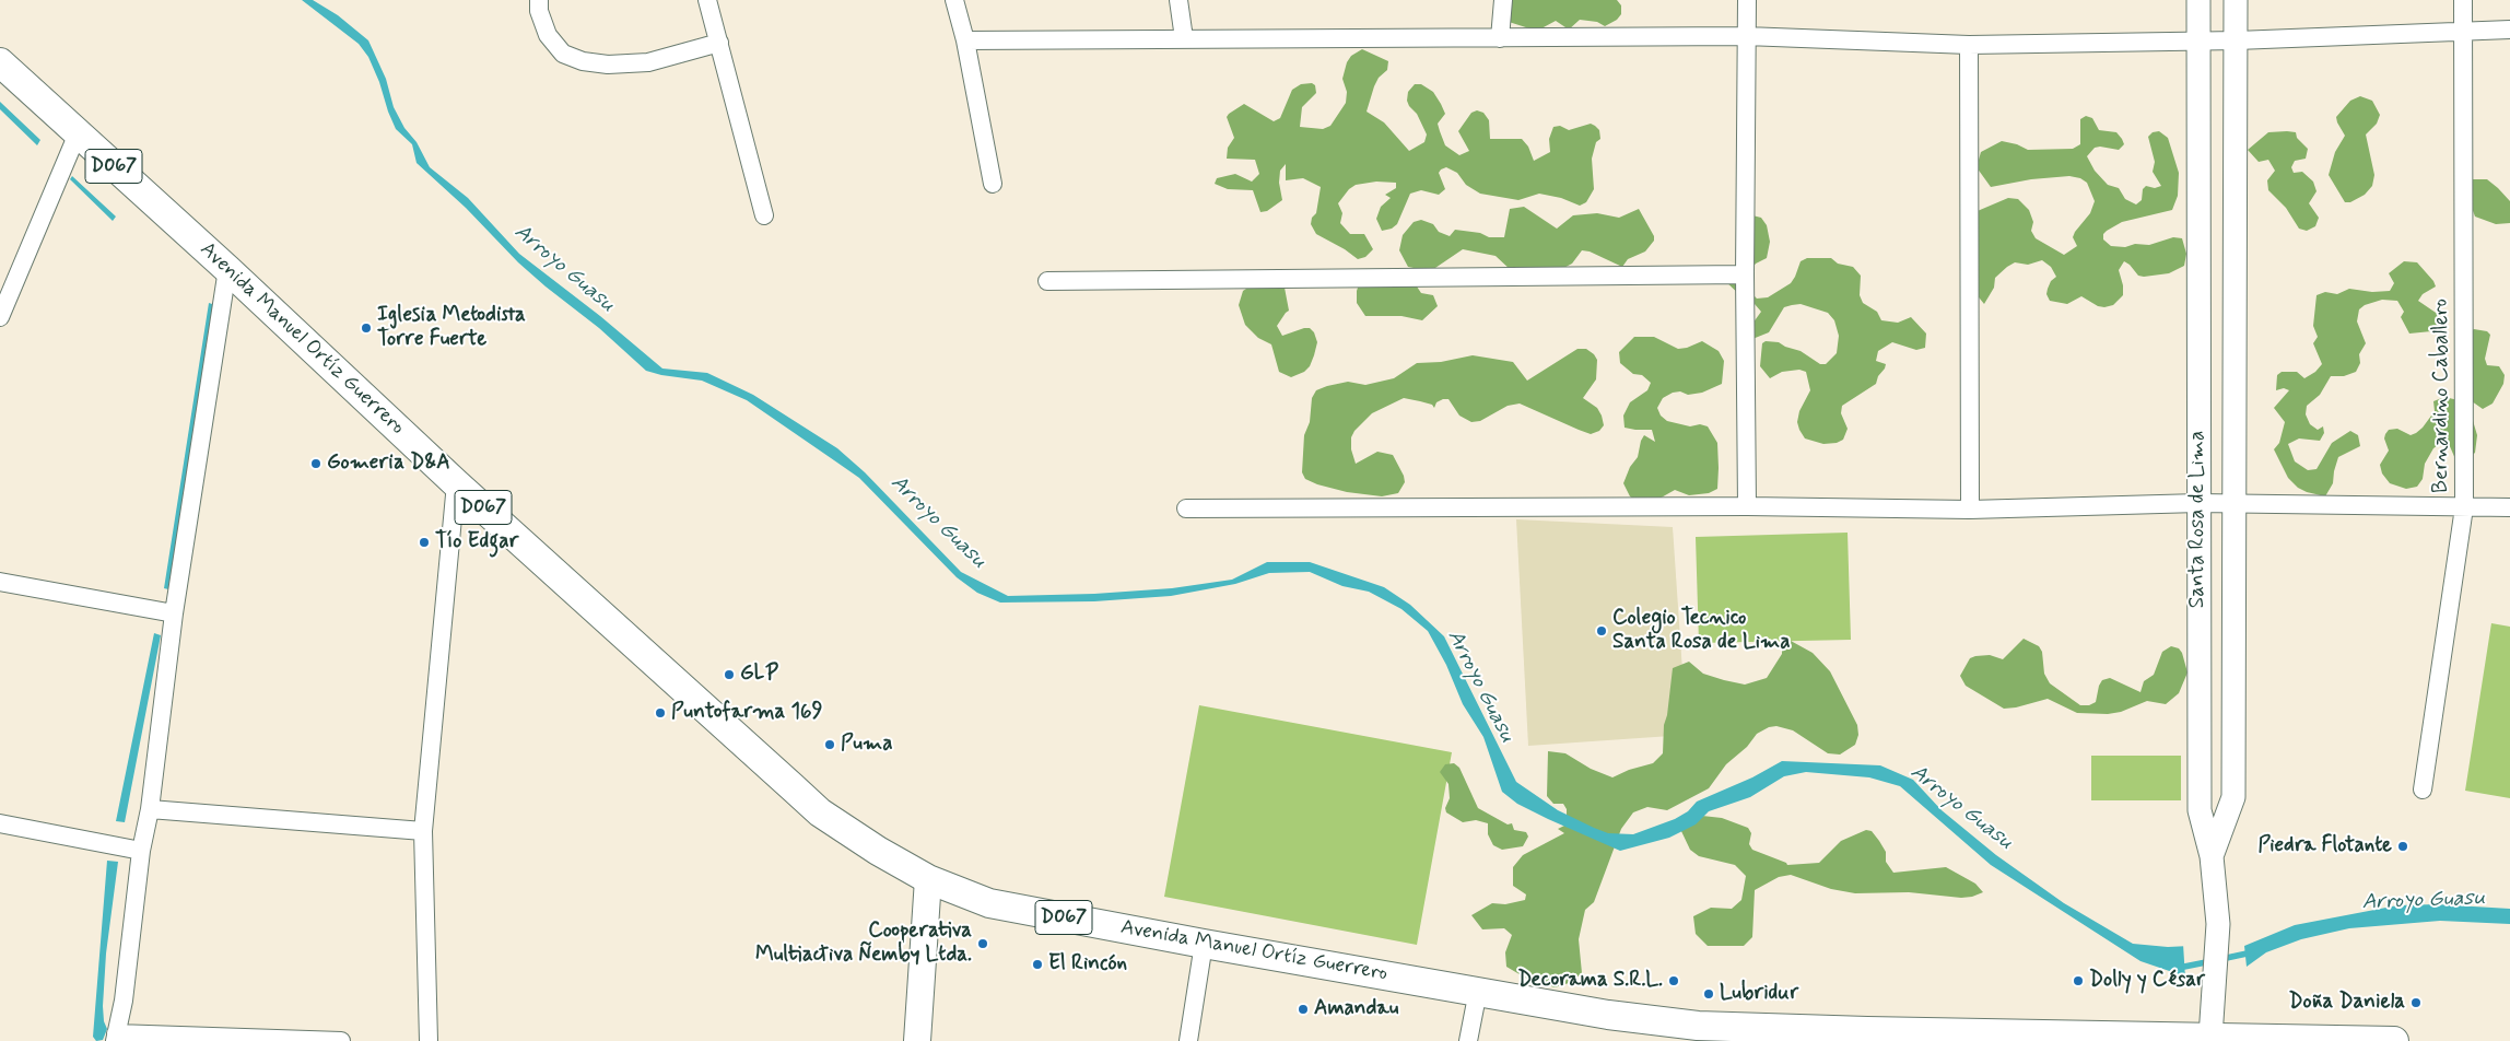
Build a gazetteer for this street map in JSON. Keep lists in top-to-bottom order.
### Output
{
  "streets": {
    "main road": ["D067", "Avenida Manuel Ortíz Guerrero"],
    "street": ["Bernardino Caballero", "Santa Rosa de Lima"]
  },
  "crossings": [
    ["Avenida Manuel Ortíz Guerrero", "Santa Rosa de Lima"]
  ],
  "water": ["Arroyo Guasu"],
  "places": [
    "Iglesia Metodista Torre Fuerte",
    "Gomeria D&A",
    "Tío Edgar",
    "Colegio Tecnico Santa Rosa de Lima",
    "GLP",
    "Puntofarma 169",
    "Puma",
    "Piedra Flotante",
    "Cooperativa Multiactiva Ñemby Ltda.",
    "El Rincón",
    "Decorama S.R.L.",
    "Dolly y César",
    "Lubridur",
    "Doña Daniela",
    "Amandau"
  ]
}
